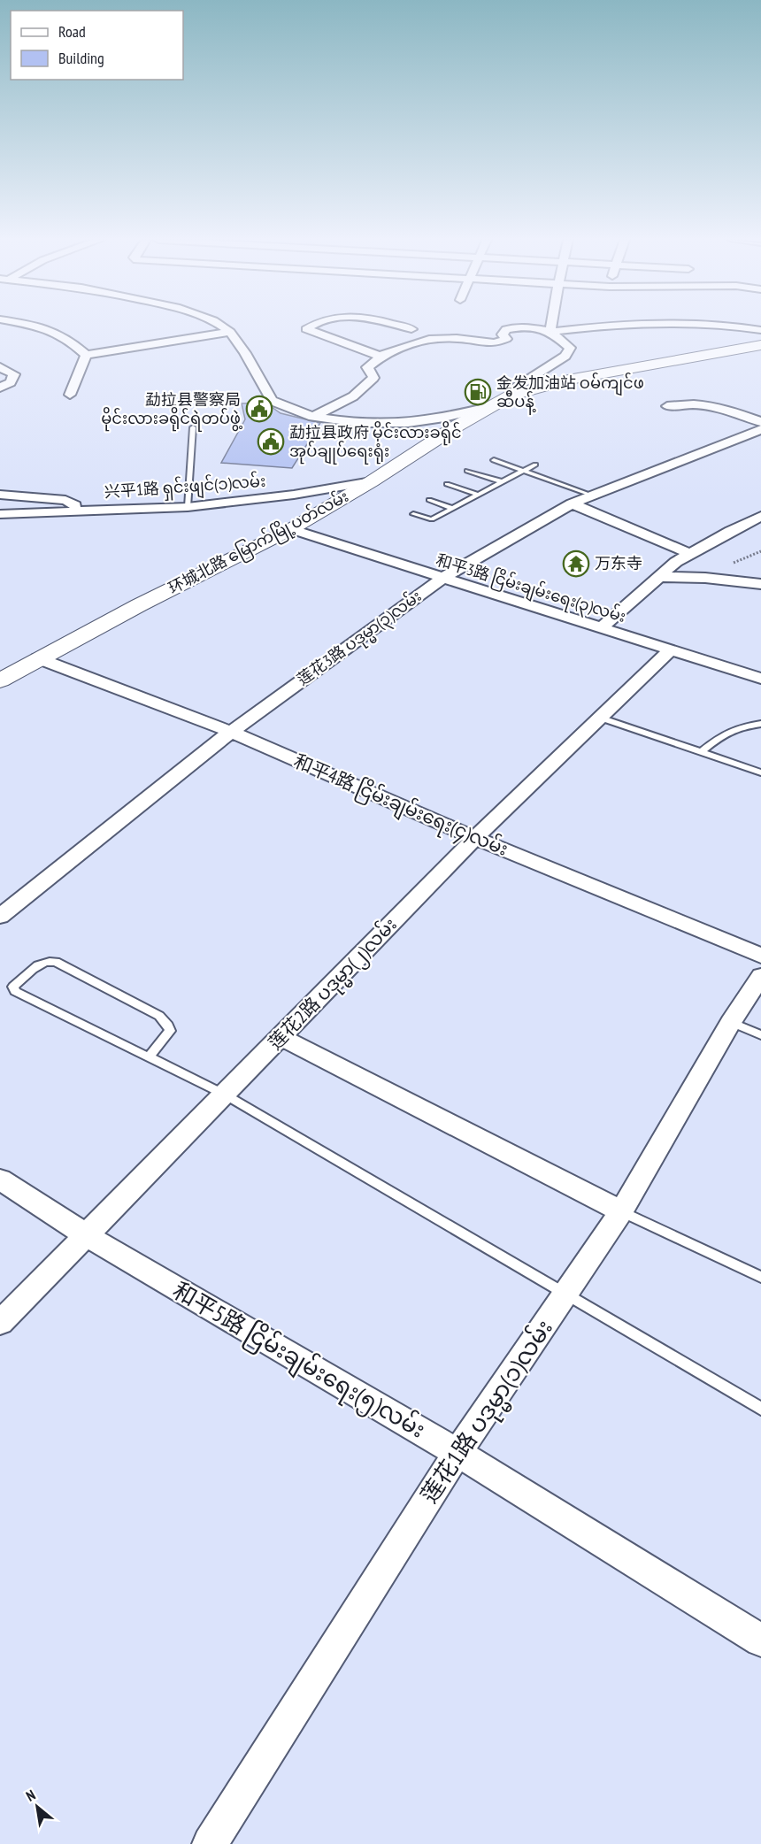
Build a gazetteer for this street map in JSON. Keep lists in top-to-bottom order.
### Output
{
  "streets": {
    "street": [
      "兴平1路 ရှင်းဖျင်(၁)လမ်း",
      "环城北路 မြောက်မြို့ပတ်လမ်း",
      "和平3路 ငြိမ်းချမ်းရေး(၃)လမ်း",
      "莲花3路 ပဒုမ္မာ(၃)လမ်း",
      "和平4路 ငြိမ်းချမ်းရေး(၄)လမ်း",
      "莲花2路 ပဒုမ္မာ(၂)လမ်း",
      "和平5路 ငြိမ်းချမ်းရေး(၅)လမ်း",
      "莲花1路 ပဒုမ္မာ(၁)လမ်း"
    ]
  },
  "crossings": [
    ["兴平1路 ရှင်းဖျင်(၁)လမ်း", "环城北路 မြောက်မြို့ပတ်လမ်း"],
    ["环城北路 မြောက်မြို့ပတ်လမ်း", "和平3路 ငြိမ်းချမ်းရေး(၃)လမ်း"],
    ["环城北路 မြောက်မြို့ပတ်လမ်း", "和平4路 ငြိမ်းချမ်းရေး(၄)လမ်း"],
    ["和平3路 ငြိမ်းချမ်းရေး(၃)လမ်း", "莲花3路 ပဒုမ္မာ(၃)လမ်း"],
    ["和平3路 ငြိမ်းချမ်းရေး(၃)လမ်း", "莲花2路 ပဒုမ္မာ(၂)လမ်း"],
    ["莲花3路 ပဒုမ္မာ(၃)လမ်း", "和平4路 ငြိမ်းချမ်းရေး(၄)လမ်း"],
    ["和平4路 ငြိမ်းချမ်းရေး(၄)လမ်း", "莲花2路 ပဒုမ္မာ(၂)လမ်း"],
    ["莲花2路 ပဒုမ္မာ(၂)လမ်း", "和平5路 ငြိမ်းချမ်းရေး(၅)လမ်း"],
    ["和平5路 ငြိမ်းချမ်းရေး(၅)လမ်း", "莲花1路 ပဒုမ္မာ(၁)လမ်း"]
  ],
  "places": {
    "fuel station": ["金发加油站 ဝမ်ကျင်ဖ ဆီပန့်"],
    "public building": ["勐拉县警察局 မိုင်းလားခရိုင်ရဲတပ်ဖွဲ့", "勐拉县政府 မိုင်းလားခရိုင် အုပ်ချုပ်ရေးရုံး"],
    "temple": ["万东寺"]
  },
  "legend": ["Road", "Building"],
  "north": "top left"
}
